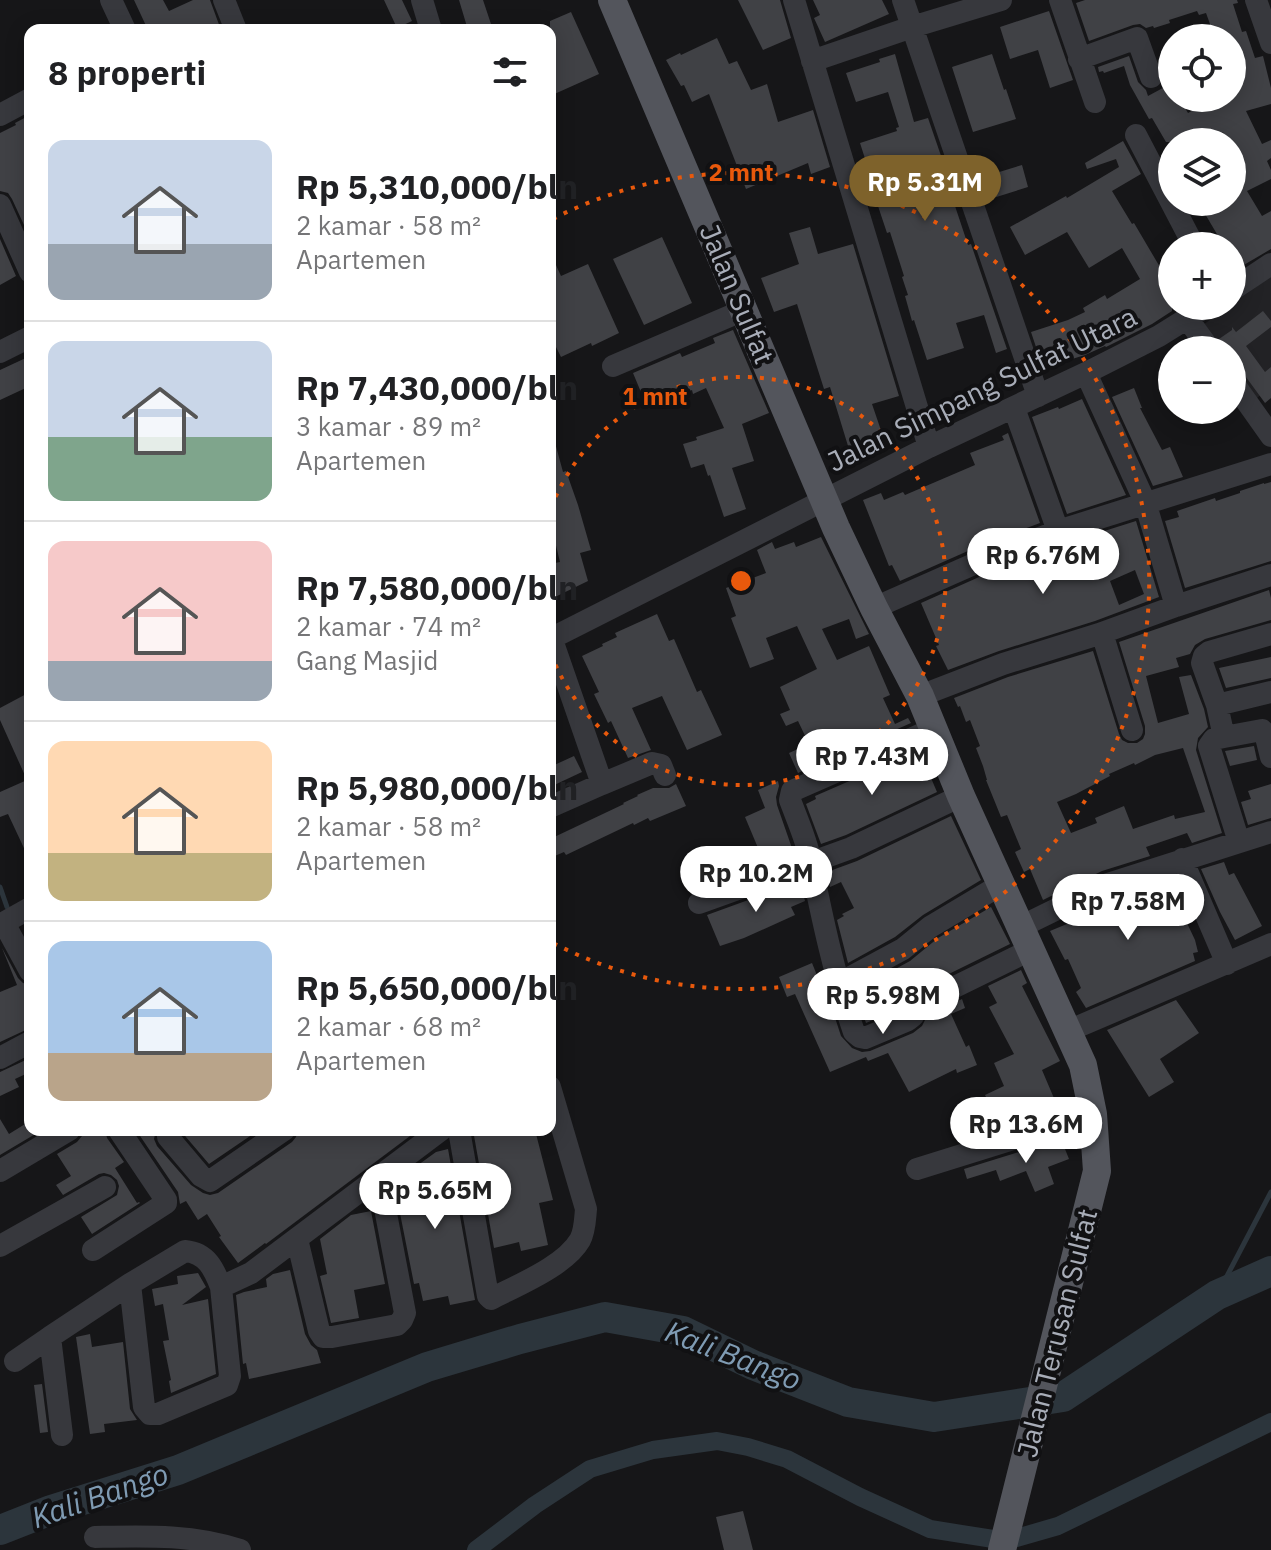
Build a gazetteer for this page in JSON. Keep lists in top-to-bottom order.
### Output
{
  "streets": {
    "main road": ["Jalan Sulfat", "Jalan Terusan Sulfat"],
    "street": ["Jalan Simpang Sulfat Utara"]
  },
  "crossings": [
    ["Jalan Sulfat", "Jalan Simpang Sulfat Utara"],
    ["Jalan Sulfat", "Jalan Terusan Sulfat"],
    ["Jalan Simpang Sulfat Utara", "Jalan Terusan Sulfat"]
  ],
  "water": ["Kali Bango"],
  "page": {
    "map_buttons": ["+", "−"],
    "heading": "8 properti",
    "list": [
      {
        "name": "Rp 5,310,000/bln",
        "note": "2 kamar · 58 m² · Apartemen"
      },
      {
        "name": "Rp 7,430,000/bln",
        "note": "3 kamar · 89 m² · Apartemen"
      },
      {
        "name": "Rp 7,580,000/bln",
        "note": "2 kamar · 74 m² · Gang Masjid"
      },
      {
        "name": "Rp 5,980,000/bln",
        "note": "2 kamar · 58 m² · Apartemen"
      },
      {
        "name": "Rp 5,650,000/bln",
        "note": "2 kamar · 68 m² · Apartemen"
      }
    ],
    "price": [
      "Rp 5.31M",
      "Rp 6.76M",
      "Rp 7.43M",
      "Rp 10.2M",
      "Rp 7.58M",
      "Rp 5.98M",
      "Rp 13.6M",
      "Rp 5.65M"
    ]
  },
  "rings": ["2 mnt", "1 mnt"]
}
